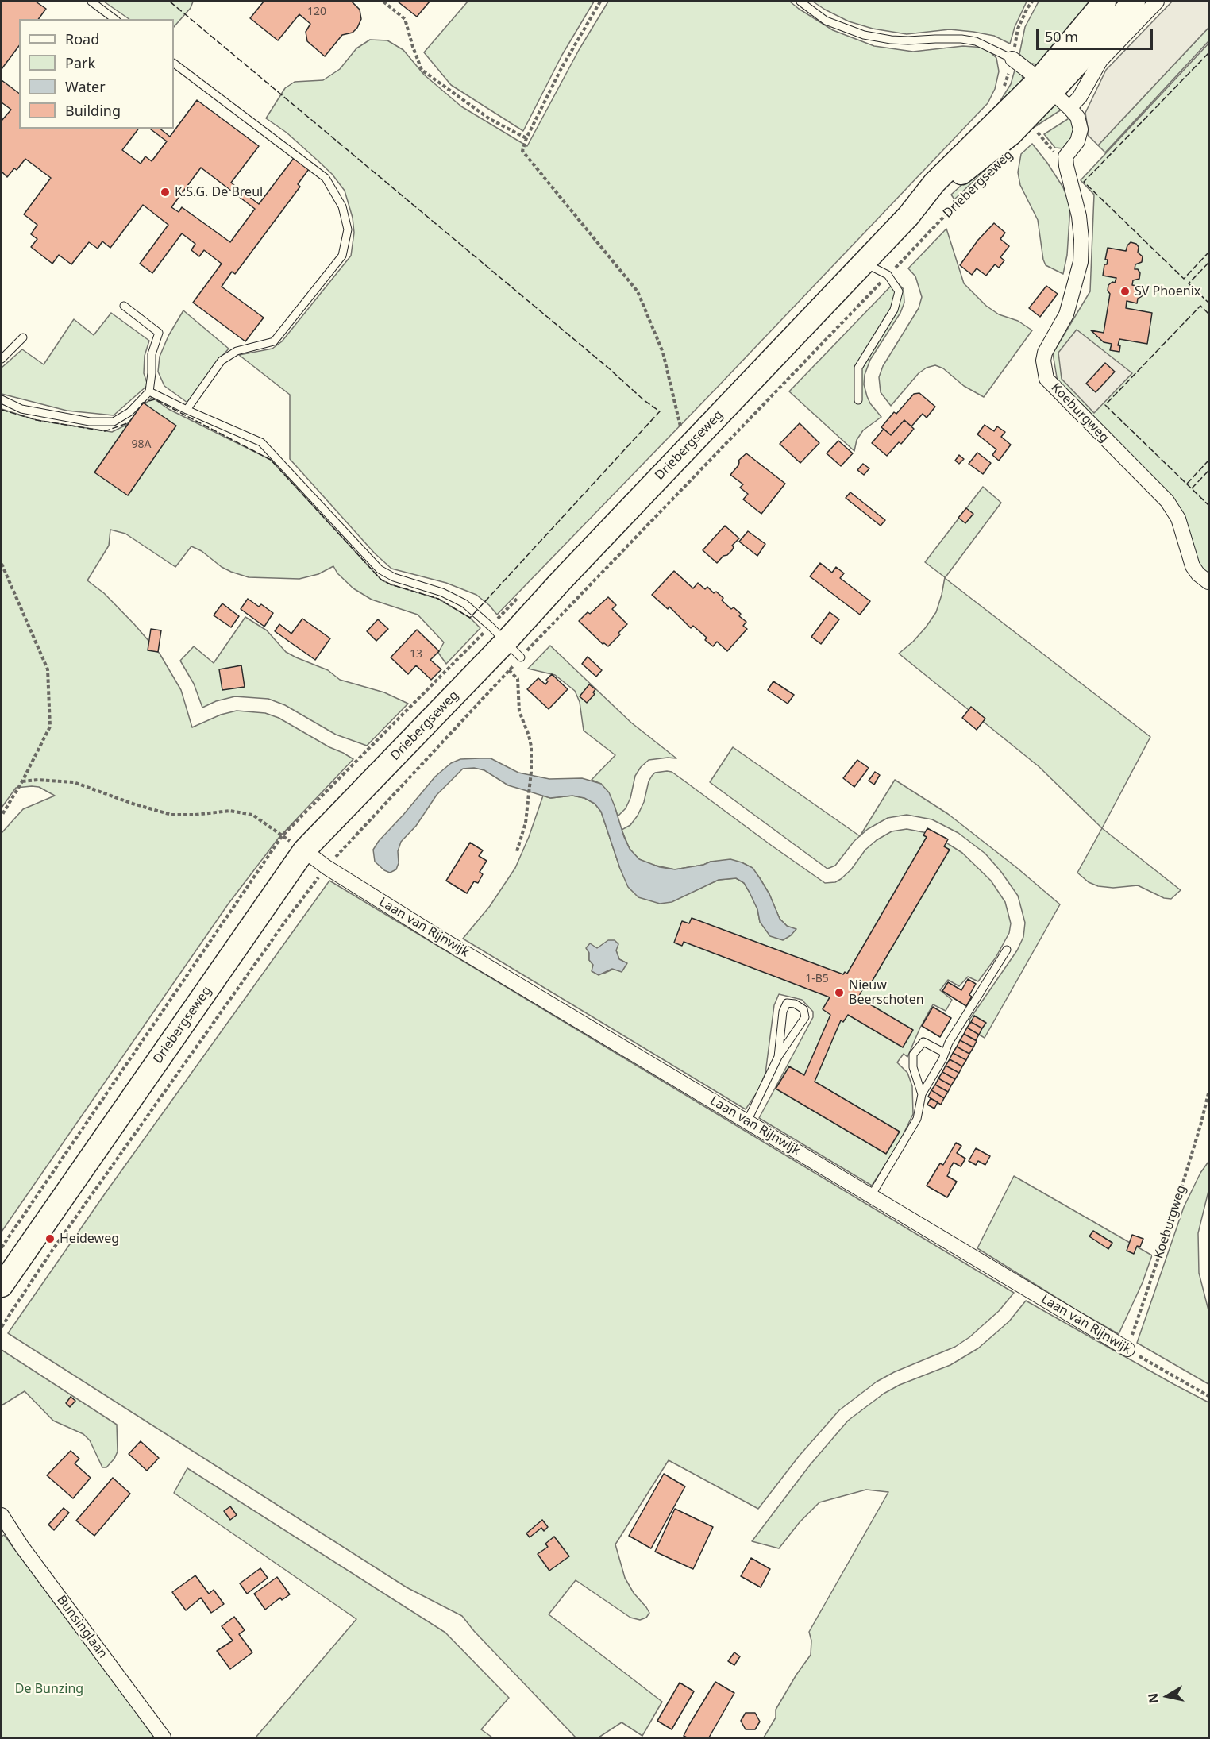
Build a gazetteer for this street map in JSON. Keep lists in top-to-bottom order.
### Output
{
  "streets": {
    "main road": ["Driebergseweg"],
    "street": ["Koeburgweg", "Laan van Rijnwijk", "Bunsinglaan"]
  },
  "crossings": [
    ["Driebergseweg", "Laan van Rijnwijk"],
    ["Koeburgweg", "Laan van Rijnwijk"]
  ],
  "parks": ["De Bunzing"],
  "places": [
    "K.S.G. De Breul",
    "SV Phoenix",
    "Nieuw Beerschoten",
    "Heideweg"
  ],
  "house_numbers": [
    "120",
    "98A",
    "13",
    "1-B5"
  ],
  "legend": [
    "Road",
    "Park",
    "Water",
    "Building"
  ],
  "scale_bar": "50 m",
  "north": "left"
}
